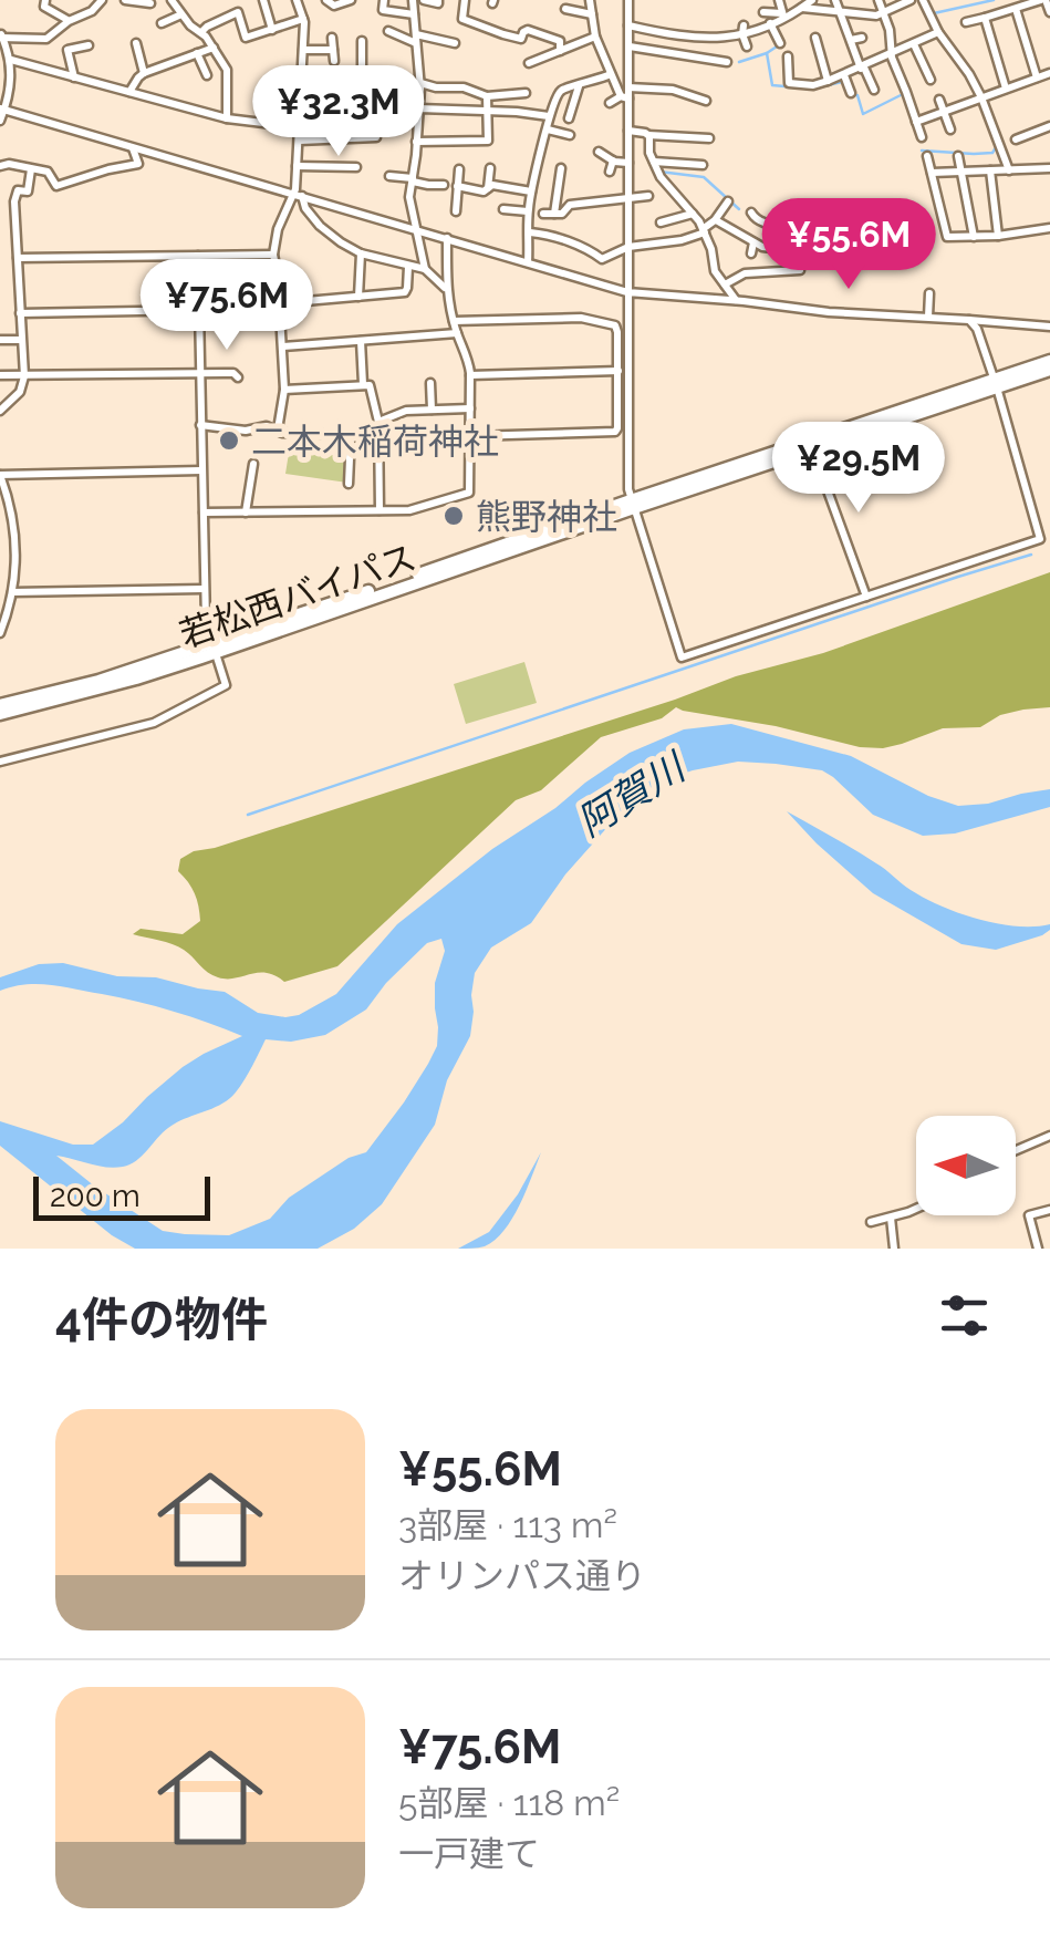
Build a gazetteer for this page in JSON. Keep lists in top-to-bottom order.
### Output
{
  "streets": {
    "highway": ["若松西バイパス"]
  },
  "water": ["阿賀川"],
  "places": ["二本木稲荷神社", "熊野神社"],
  "scale_bar": "200 m",
  "north": "left",
  "page": {
    "price": [
      "¥32.3M",
      "¥55.6M",
      "¥75.6M",
      "¥29.5M"
    ],
    "scale": "200 m",
    "heading": "4件の物件",
    "list": [
      {
        "name": "¥55.6M",
        "note": "3部屋 · 113 m² · オリンパス通り"
      },
      {
        "name": "¥75.6M",
        "note": "5部屋 · 118 m² · 一戸建て"
      }
    ]
  }
}
